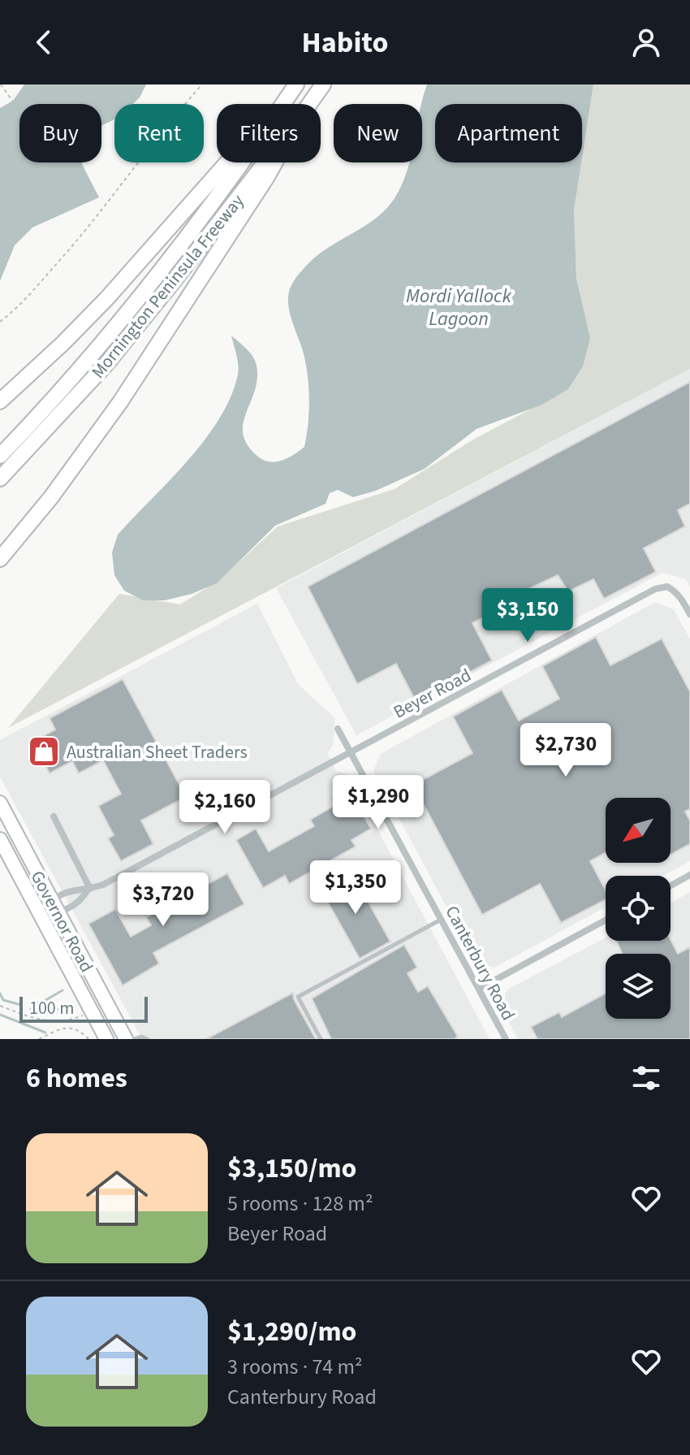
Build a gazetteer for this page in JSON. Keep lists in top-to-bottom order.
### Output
{
  "streets": {
    "highway": ["Mornington Peninsula Freeway"],
    "main road": ["Governor Road"],
    "street": ["Beyer Road", "Canterbury Road"]
  },
  "crossings": [
    ["Beyer Road", "Canterbury Road"]
  ],
  "water": ["Mordi Yallock Lagoon"],
  "places": {
    "shop": ["Australian Sheet Traders"]
  },
  "scale_bar": "100 m",
  "north": "bottom left",
  "page": {
    "header": "Habito",
    "chip": [
      "Buy",
      "Rent",
      "Filters",
      "New",
      "Apartment"
    ],
    "price": [
      "$3,150",
      "$2,730",
      "$1,290",
      "$2,160",
      "$1,350",
      "$3,720"
    ],
    "scale": "100 m",
    "heading": "6 homes",
    "list": [
      {
        "name": "$3,150/mo",
        "note": "5 rooms · 128 m² · Beyer Road"
      },
      {
        "name": "$1,290/mo",
        "note": "3 rooms · 74 m² · Canterbury Road"
      }
    ]
  }
}
